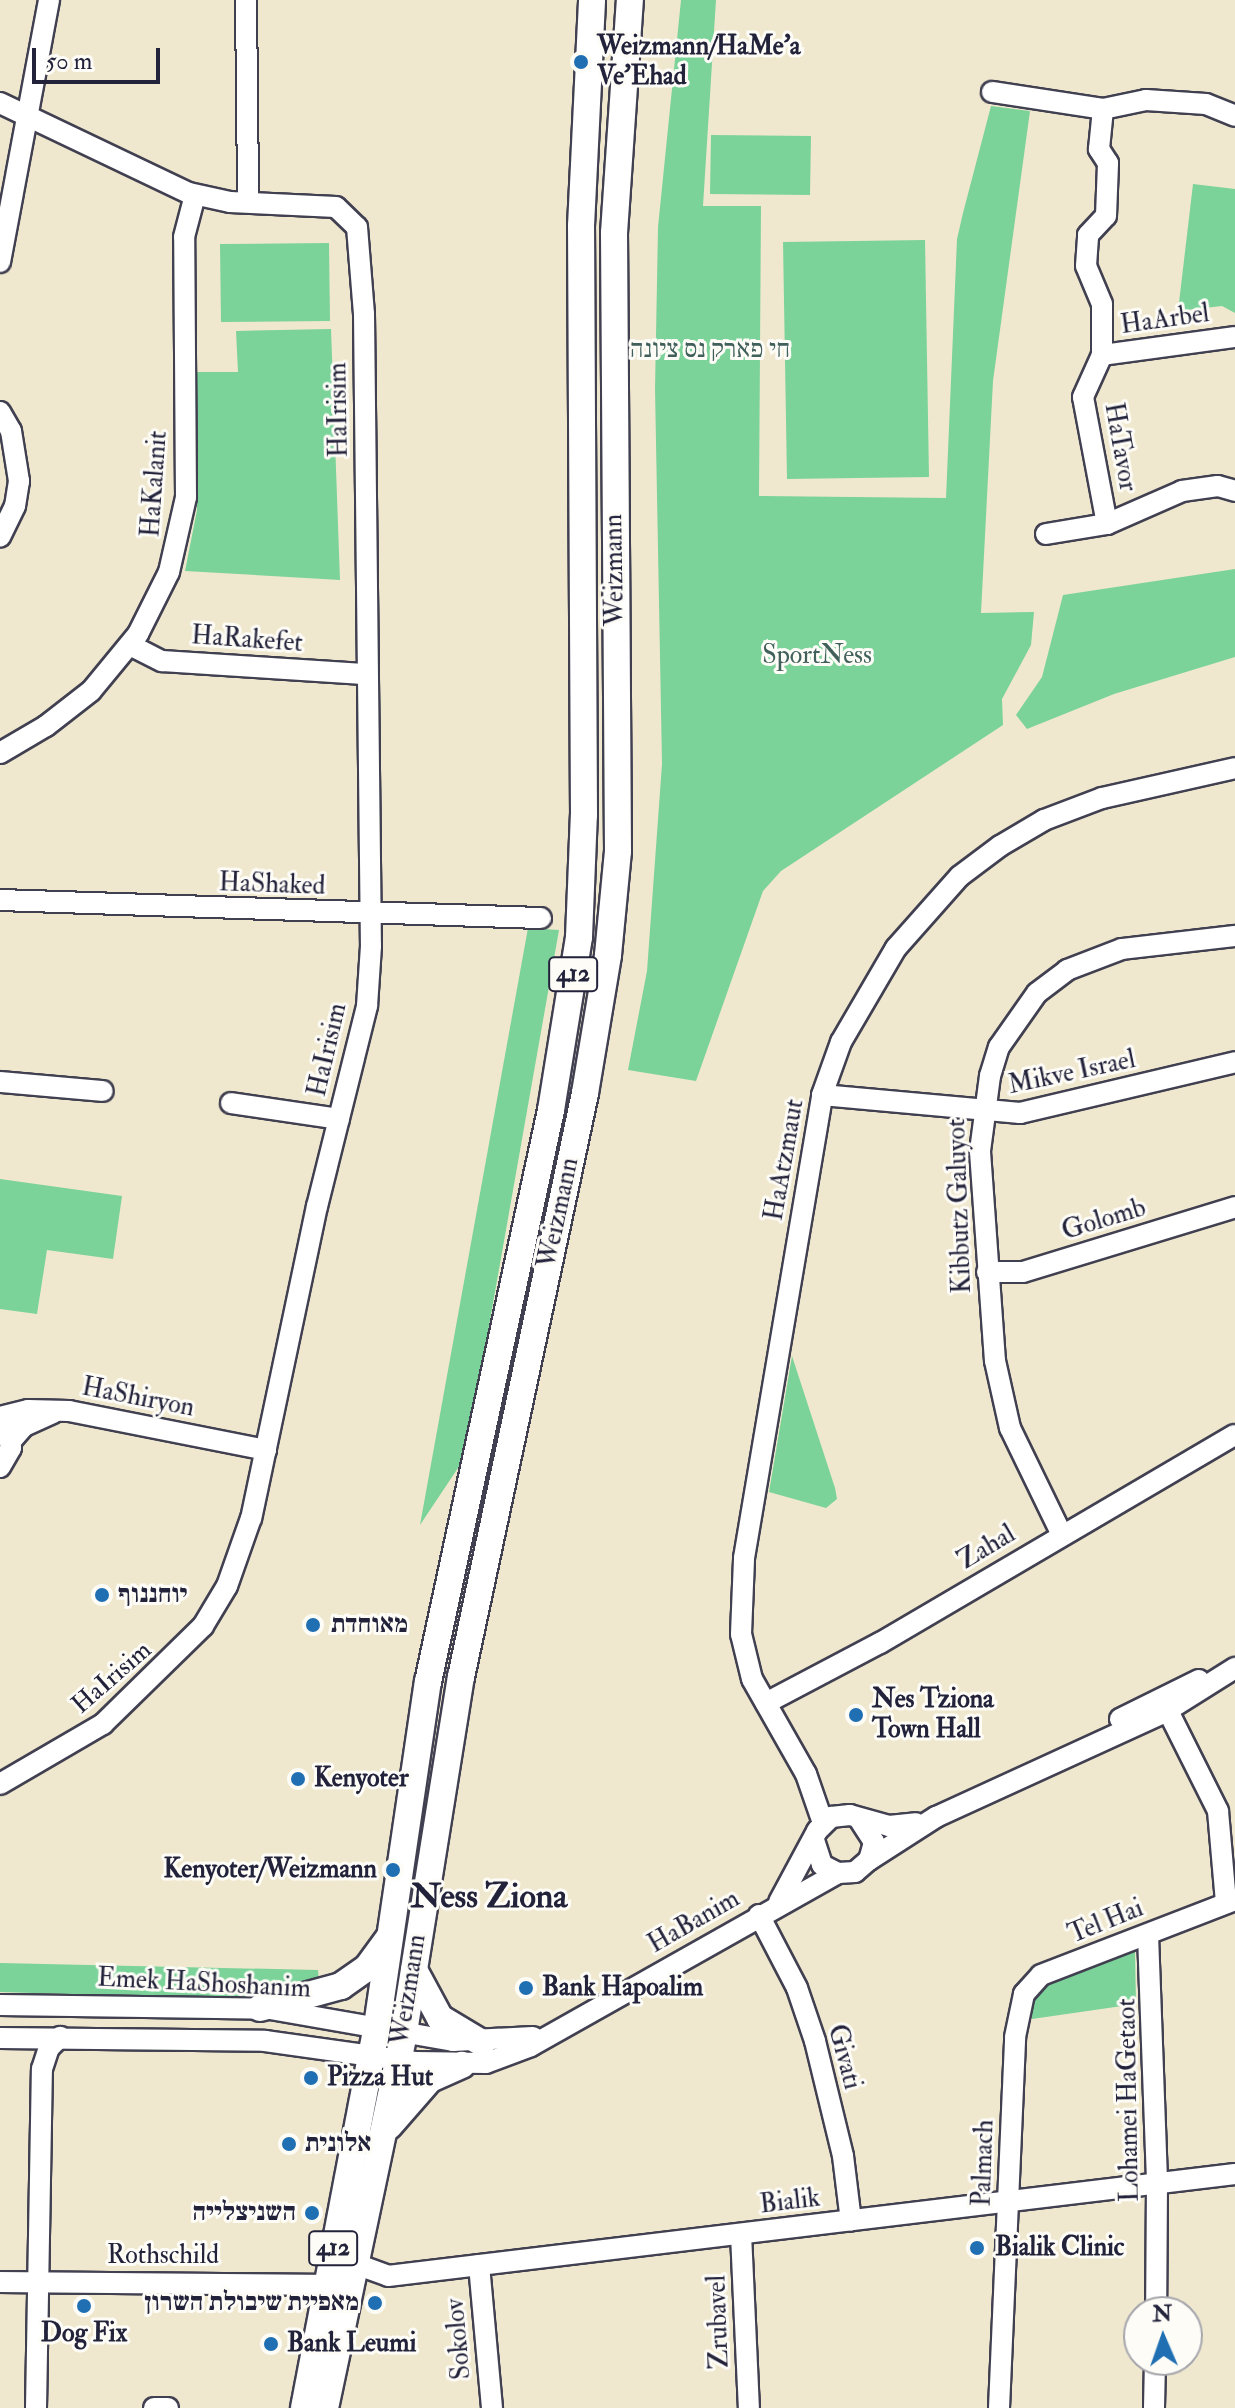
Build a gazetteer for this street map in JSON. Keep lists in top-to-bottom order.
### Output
{
  "streets": {
    "main road": ["Weizmann", "412"],
    "street": [
      "HaArbel",
      "HaIrisim",
      "HaTavor",
      "HaKalanit",
      "HaRakefet",
      "HaShaked",
      "Mikve Israel",
      "HaAtzmaut",
      "Kibbutz Galuyot",
      "Golomb",
      "HaShiryon",
      "Zahal",
      "HaBanim",
      "Tel Hai",
      "Emek HaShoshanim",
      "Givati",
      "Lohamei HaGetaot",
      "Palmach",
      "Bialik",
      "Rothschild",
      "Zrubavel",
      "Sokolov"
    ]
  },
  "crossings": [
    ["HaArbel", "HaTavor"],
    ["HaIrisim", "HaRakefet"],
    ["HaIrisim", "HaShaked"],
    ["HaIrisim", "HaShiryon"],
    ["HaKalanit", "HaRakefet"],
    ["Weizmann", "HaBanim"],
    ["Weizmann", "Emek HaShoshanim"],
    ["Weizmann", "Bialik"],
    ["Weizmann", "Rothschild"],
    ["Mikve Israel", "HaAtzmaut"],
    ["Mikve Israel", "Kibbutz Galuyot"],
    ["HaAtzmaut", "Zahal"],
    ["HaAtzmaut", "HaBanim"],
    ["Kibbutz Galuyot", "Golomb"],
    ["Kibbutz Galuyot", "Zahal"],
    ["HaBanim", "Emek HaShoshanim"],
    ["HaBanim", "Givati"],
    ["Tel Hai", "Lohamei HaGetaot"],
    ["Tel Hai", "Palmach"],
    ["Givati", "Bialik"],
    ["Lohamei HaGetaot", "Bialik"],
    ["Palmach", "Bialik"],
    ["Bialik", "Zrubavel"],
    ["Bialik", "Sokolov"]
  ],
  "districts": ["Ness Ziona"],
  "parks": ["חי פארק נס ציונה", "SportNess"],
  "places": [
    "Weizmann/HaMe'a Ve'Ehad",
    "יוחננוף",
    "מאוחדת",
    "Nes Tziona Town Hall",
    "Kenyoter",
    "Kenyoter/Weizmann",
    "Bank Hapoalim",
    "Pizza Hut",
    "אלונית",
    "השניצלייה",
    "Bialik Clinic",
    "מאפיית שיבולת השרון",
    "Dog Fix",
    "Bank Leumi"
  ],
  "scale_bar": "50 m",
  "north": "top"
}
